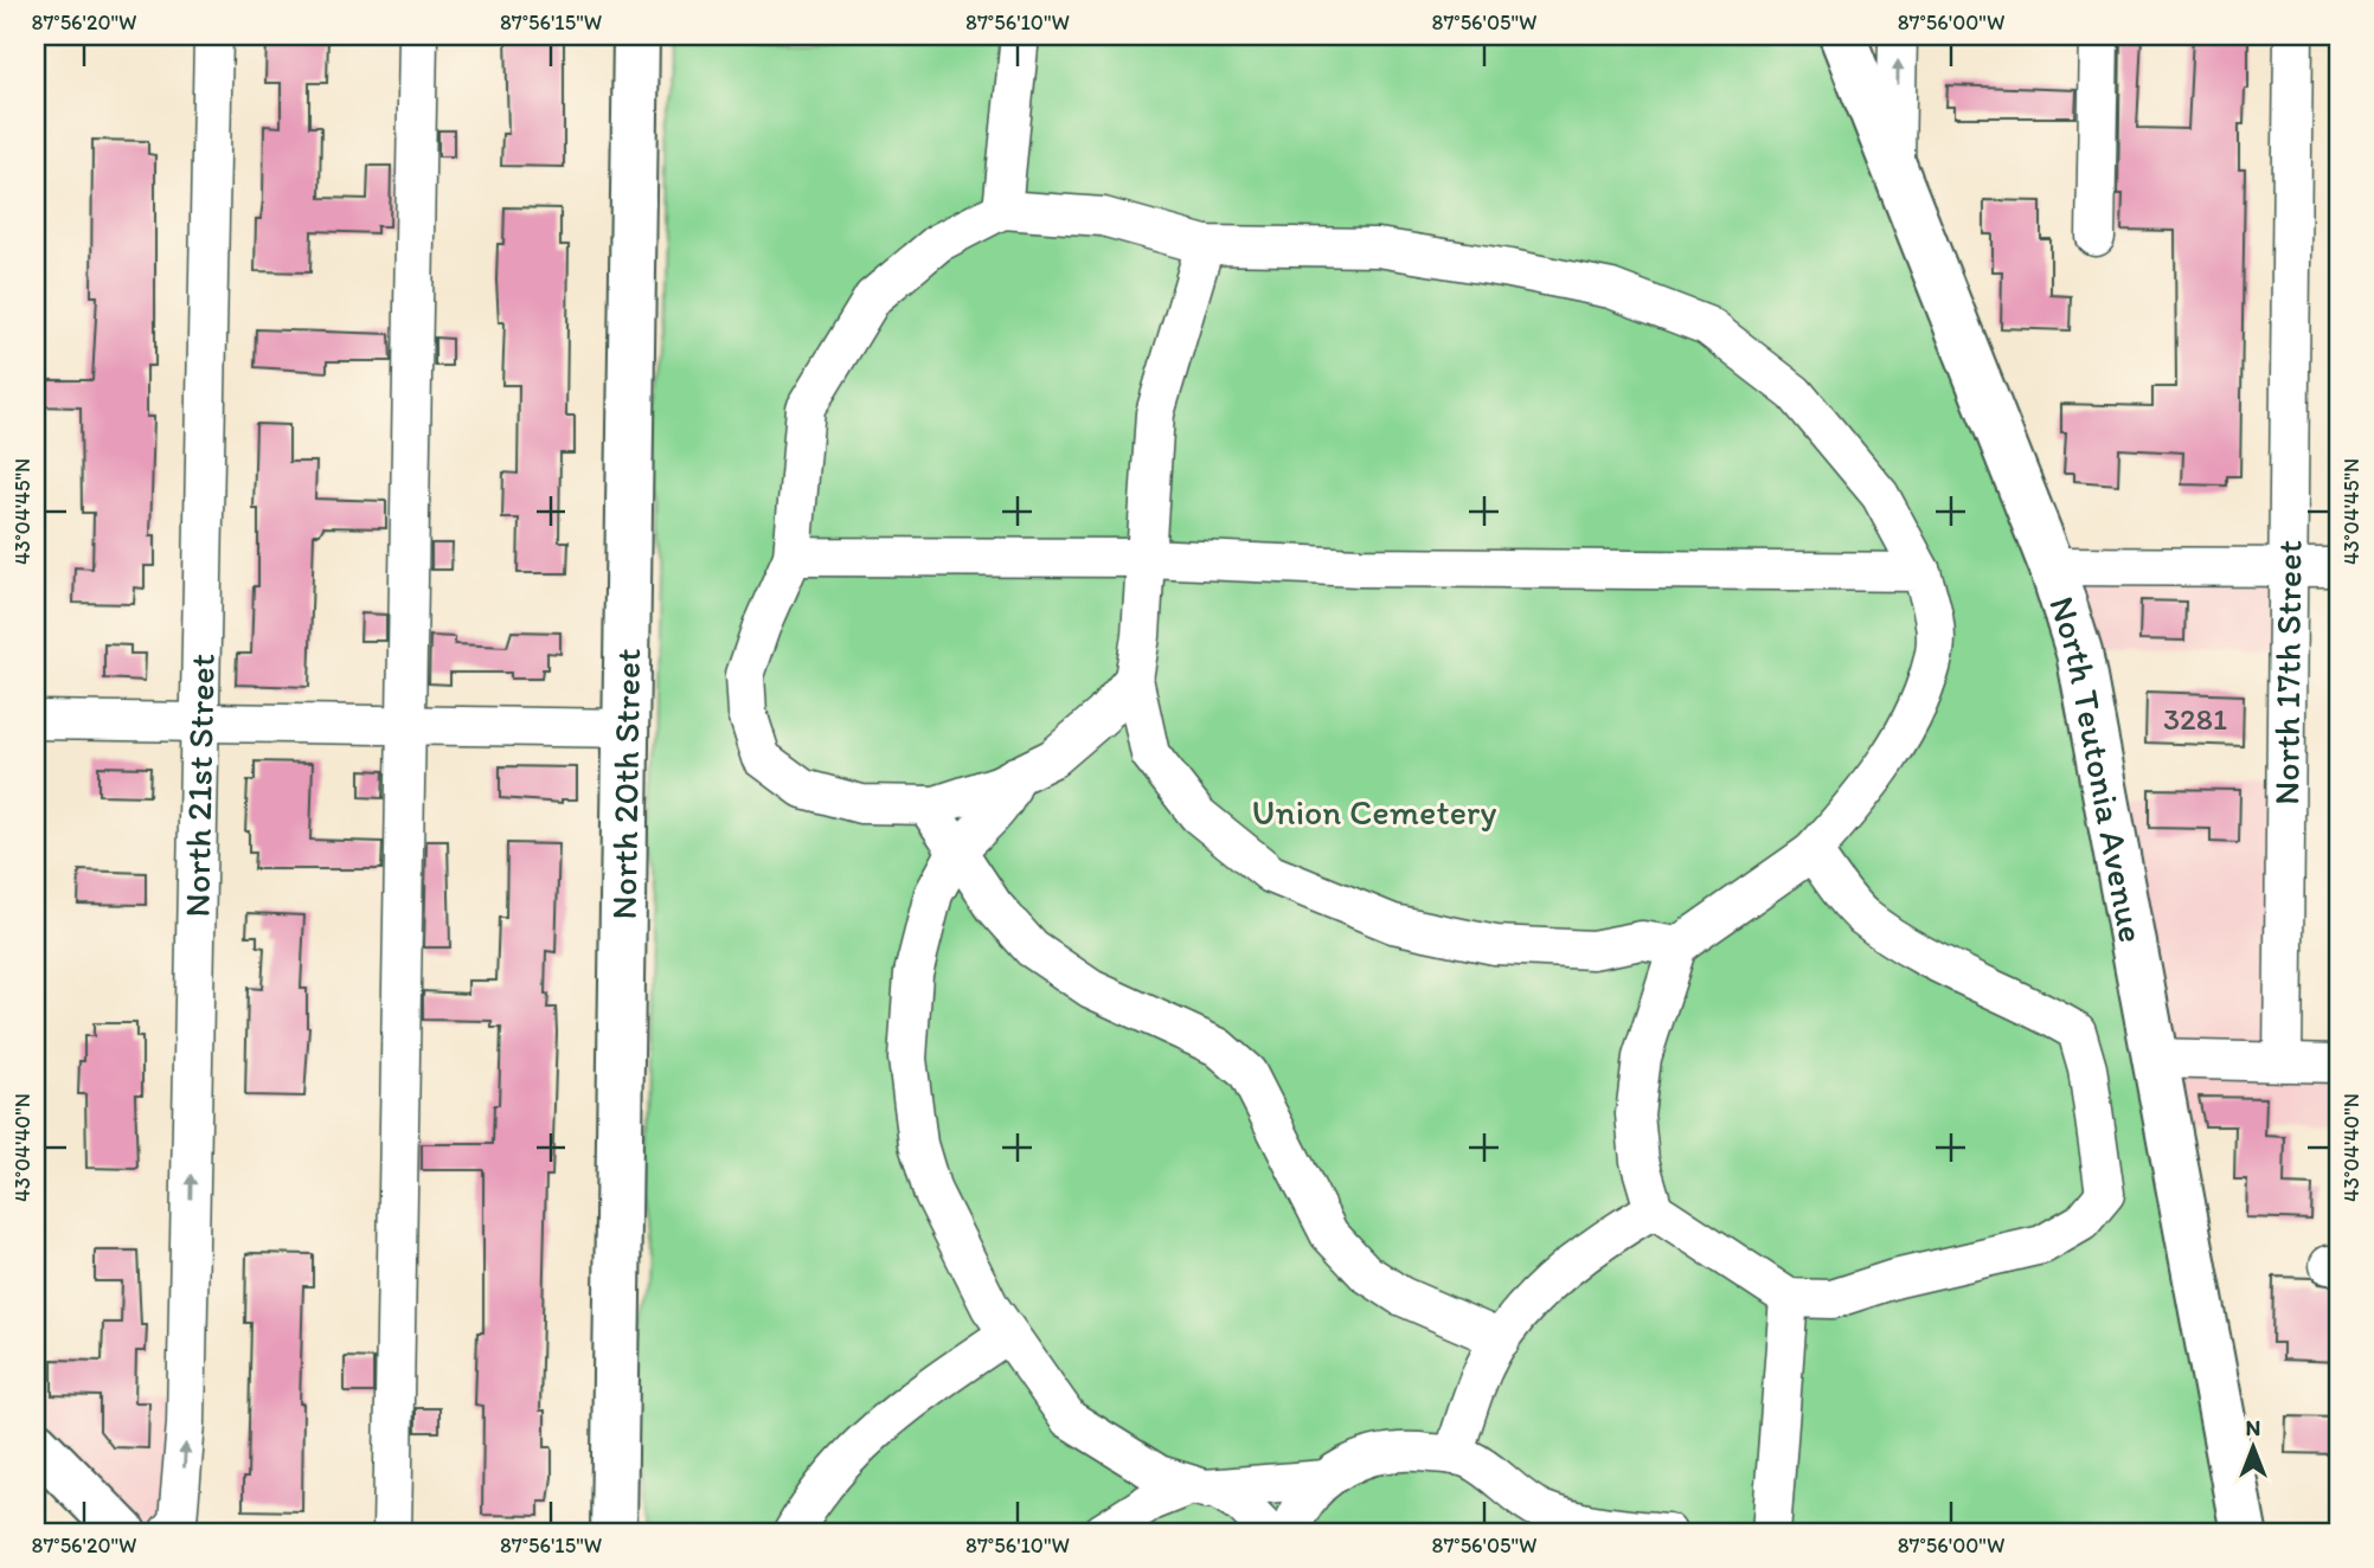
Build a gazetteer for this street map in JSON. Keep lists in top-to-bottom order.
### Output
{
  "streets": {
    "main road": ["North Teutonia Avenue", "North 20th Street"],
    "street": ["North 17th Street", "North 21st Street"]
  },
  "parks": ["Union Cemetery"],
  "house_numbers": ["3281"],
  "north": "top",
  "coordinates": [
    "87°56'20\"W",
    "87°56'15\"W",
    "87°56'10\"W",
    "87°56'05\"W",
    "87°56'00\"W",
    "43°04'45\"N",
    "43°04'40\"N"
  ]
}
